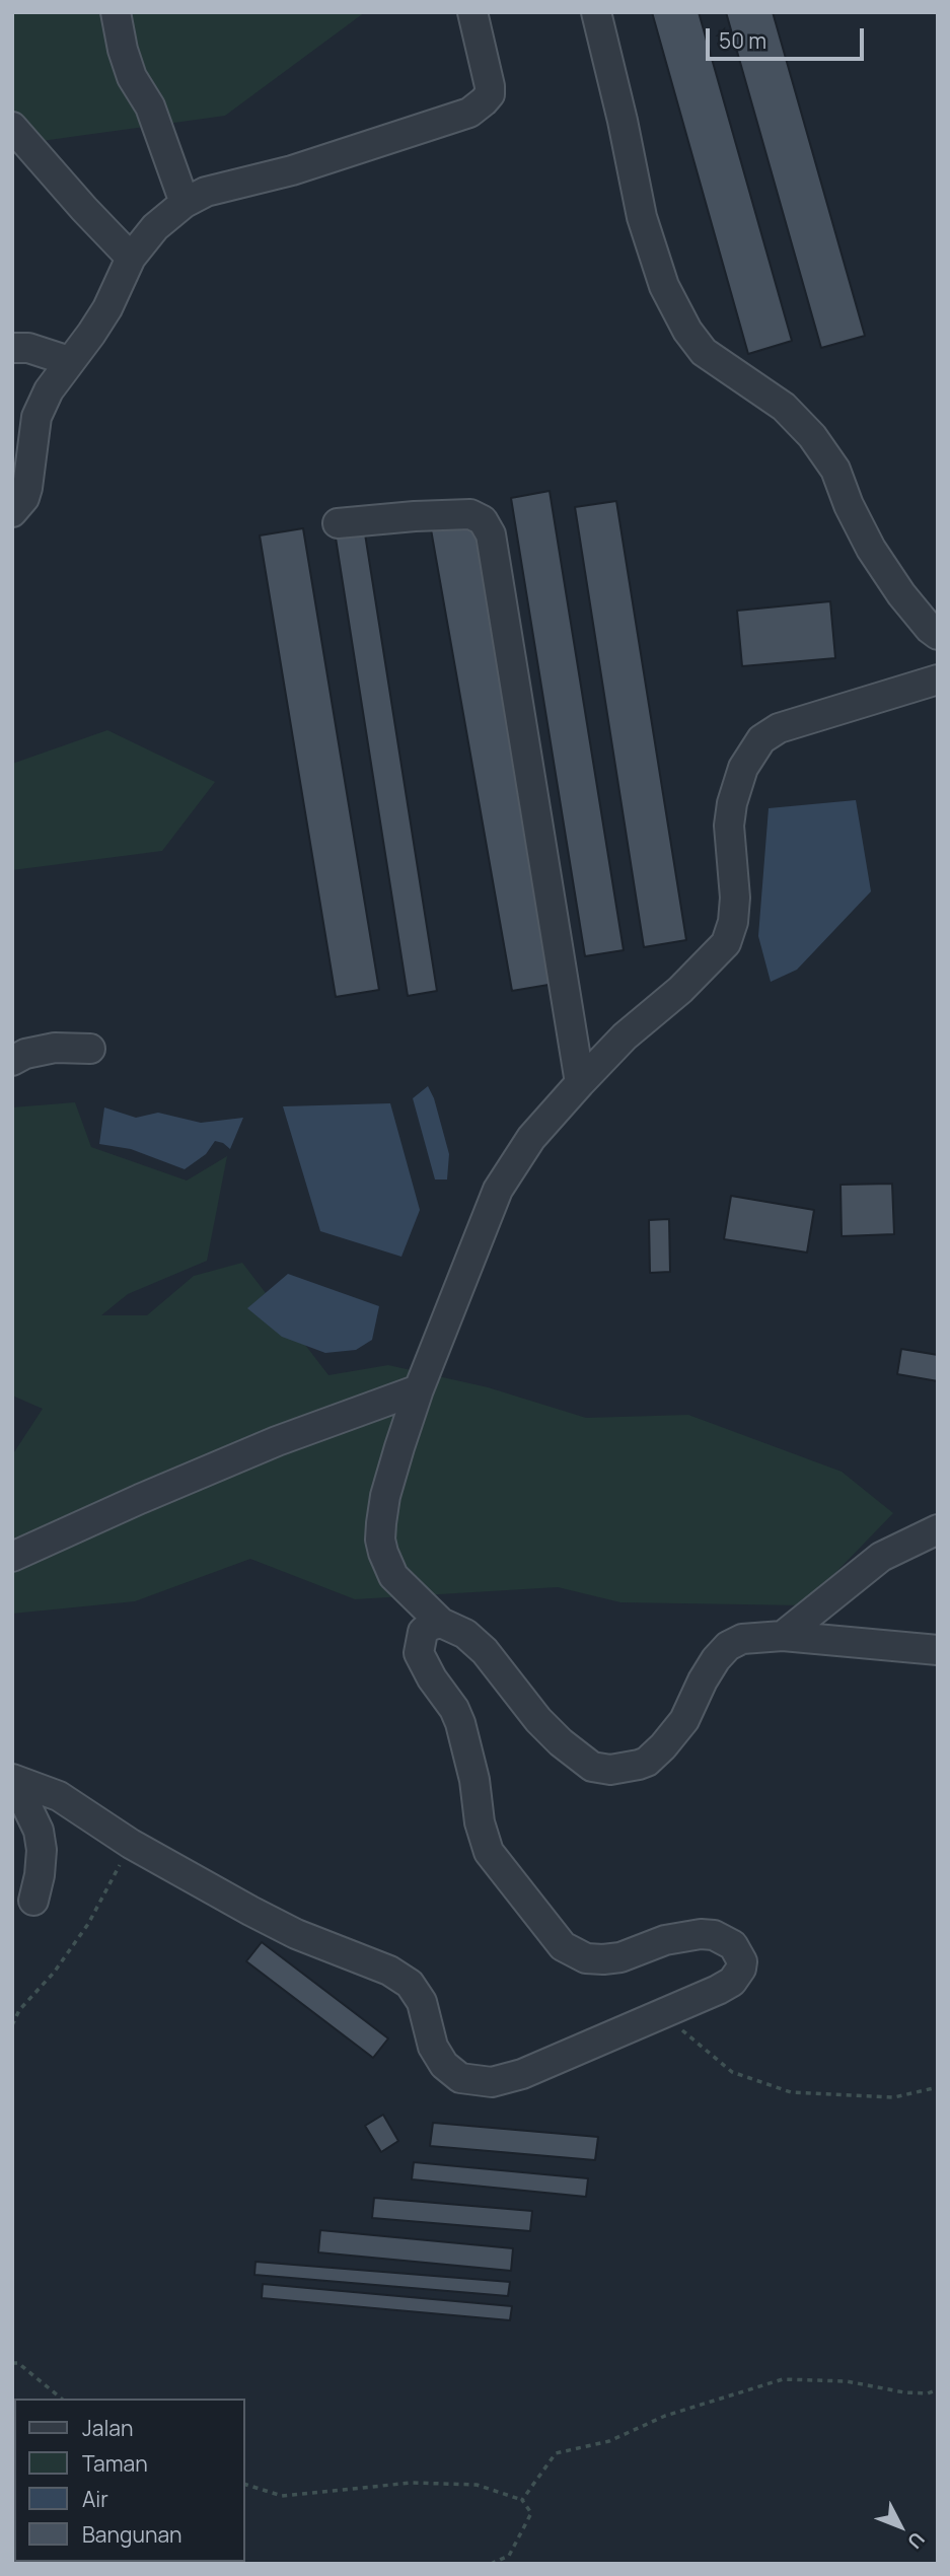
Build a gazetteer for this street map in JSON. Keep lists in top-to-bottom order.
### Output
{
  "legend": [
    "Jalan",
    "Taman",
    "Air",
    "Bangunan"
  ],
  "scale_bar": "50 m",
  "north": "bottom right"
}
